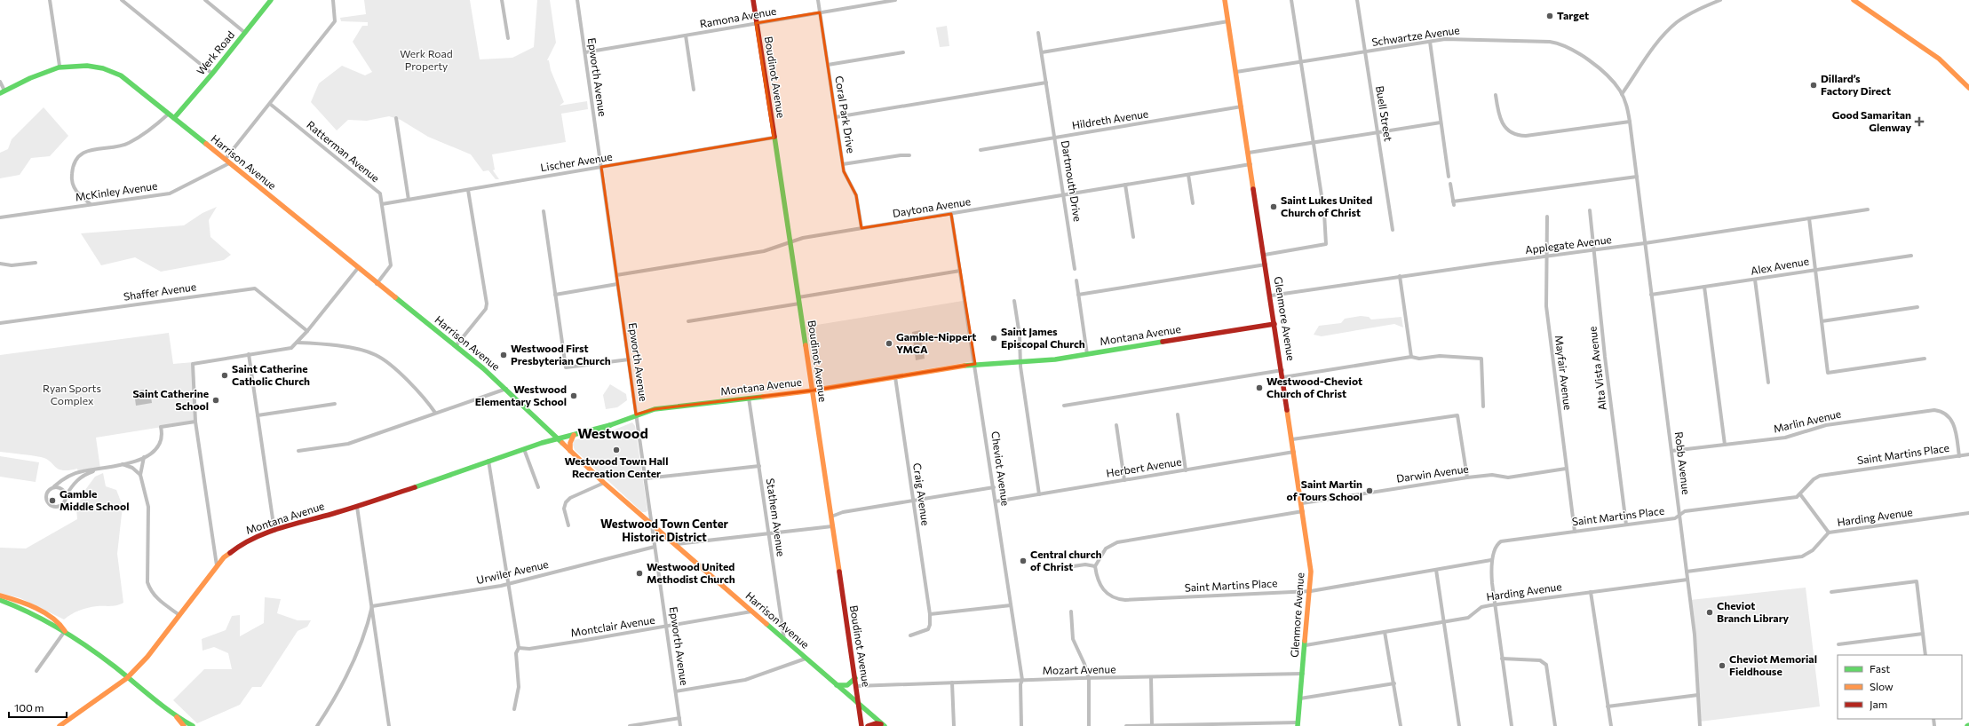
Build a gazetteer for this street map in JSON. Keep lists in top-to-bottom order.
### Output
{
  "streets": {
    "street": [
      "Ramona Avenue",
      "Schwartze Avenue",
      "Werk Road",
      "Epworth Avenue",
      "Boudinot Avenue",
      "Buell Street",
      "Coral Park Drive",
      "Hildreth Avenue",
      "Ratterman Avenue",
      "Harrison Avenue",
      "Lischer Avenue",
      "Dartmouth Drive",
      "McKinley Avenue",
      "Daytona Avenue",
      "Applegate Avenue",
      "Alex Avenue",
      "Shaffer Avenue",
      "Glenmore Avenue",
      "Montana Avenue",
      "Alta Vista Avenue",
      "Mayfair Avenue",
      "Marlin Avenue",
      "Saint Martins Place",
      "Robb Avenue",
      "Herbert Avenue",
      "Cheviot Avenue",
      "Darwin Avenue",
      "Craig Avenue",
      "Stathem Avenue",
      "Harding Avenue",
      "Urwiler Avenue",
      "Montclair Avenue",
      "Mozart Avenue"
    ]
  },
  "crossings": [
    ["Ramona Avenue", "Epworth Avenue"],
    ["Ramona Avenue", "Boudinot Avenue"],
    ["Ramona Avenue", "Coral Park Drive"],
    ["Schwartze Avenue", "Buell Street"],
    ["Schwartze Avenue", "Glenmore Avenue"],
    ["Schwartze Avenue", "Robb Avenue"],
    ["Werk Road", "Harrison Avenue"],
    ["Epworth Avenue", "Harrison Avenue"],
    ["Epworth Avenue", "Lischer Avenue"],
    ["Epworth Avenue", "Daytona Avenue"],
    ["Epworth Avenue", "Montana Avenue"],
    ["Epworth Avenue", "Urwiler Avenue"],
    ["Epworth Avenue", "Montclair Avenue"],
    ["Boudinot Avenue", "Harrison Avenue"],
    ["Boudinot Avenue", "Lischer Avenue"],
    ["Boudinot Avenue", "Daytona Avenue"],
    ["Boudinot Avenue", "Montana Avenue"],
    ["Boudinot Avenue", "Mozart Avenue"],
    ["Coral Park Drive", "Daytona Avenue"],
    ["Hildreth Avenue", "Dartmouth Drive"],
    ["Hildreth Avenue", "Glenmore Avenue"],
    ["Ratterman Avenue", "Harrison Avenue"],
    ["Ratterman Avenue", "Lischer Avenue"],
    ["Ratterman Avenue", "McKinley Avenue"],
    ["Harrison Avenue", "McKinley Avenue"],
    ["Harrison Avenue", "Montana Avenue"],
    ["Harrison Avenue", "Stathem Avenue"],
    ["Harrison Avenue", "Montclair Avenue"],
    ["Dartmouth Drive", "Daytona Avenue"],
    ["Daytona Avenue", "Glenmore Avenue"],
    ["Daytona Avenue", "Cheviot Avenue"],
    ["Applegate Avenue", "Glenmore Avenue"],
    ["Applegate Avenue", "Alta Vista Avenue"],
    ["Applegate Avenue", "Mayfair Avenue"],
    ["Applegate Avenue", "Robb Avenue"],
    ["Alex Avenue", "Robb Avenue"],
    ["Glenmore Avenue", "Montana Avenue"],
    ["Glenmore Avenue", "Saint Martins Place"],
    ["Glenmore Avenue", "Herbert Avenue"],
    ["Glenmore Avenue", "Darwin Avenue"],
    ["Glenmore Avenue", "Harding Avenue"],
    ["Glenmore Avenue", "Mozart Avenue"],
    ["Montana Avenue", "Cheviot Avenue"],
    ["Montana Avenue", "Craig Avenue"],
    ["Montana Avenue", "Stathem Avenue"],
    ["Alta Vista Avenue", "Saint Martins Place"],
    ["Mayfair Avenue", "Saint Martins Place"],
    ["Mayfair Avenue", "Darwin Avenue"],
    ["Marlin Avenue", "Saint Martins Place"],
    ["Marlin Avenue", "Robb Avenue"],
    ["Saint Martins Place", "Robb Avenue"],
    ["Robb Avenue", "Harding Avenue"],
    ["Herbert Avenue", "Cheviot Avenue"],
    ["Cheviot Avenue", "Mozart Avenue"]
  ],
  "districts": ["Westwood", "Westwood Town Center Historic District"],
  "parks": ["Werk Road Property", "Ryan Sports Complex"],
  "places": {
    "other": [
      "Target",
      "Dillard’s Factory Direct",
      "Saint Lukes United Church of Christ",
      "Saint James Episcopal Church",
      "Gamble-Nippert YMCA",
      "Westwood First Presbyterian Church",
      "Saint Catherine Catholic Church",
      "Westwood-Cheviot Church of Christ",
      "Westwood Elementary School",
      "Saint Catherine School",
      "Westwood Town Hall Recreation Center",
      "Saint Martin of Tours School",
      "Gamble Middle School",
      "Central church of Christ",
      "Westwood United Methodist Church",
      "Cheviot Branch Library",
      "Cheviot Memorial Fieldhouse"
    ],
    "health": ["Good Samaritan Glenway"]
  },
  "legend": ["Fast", "Slow", "Jam"],
  "scale_bar": "100 m"
}
